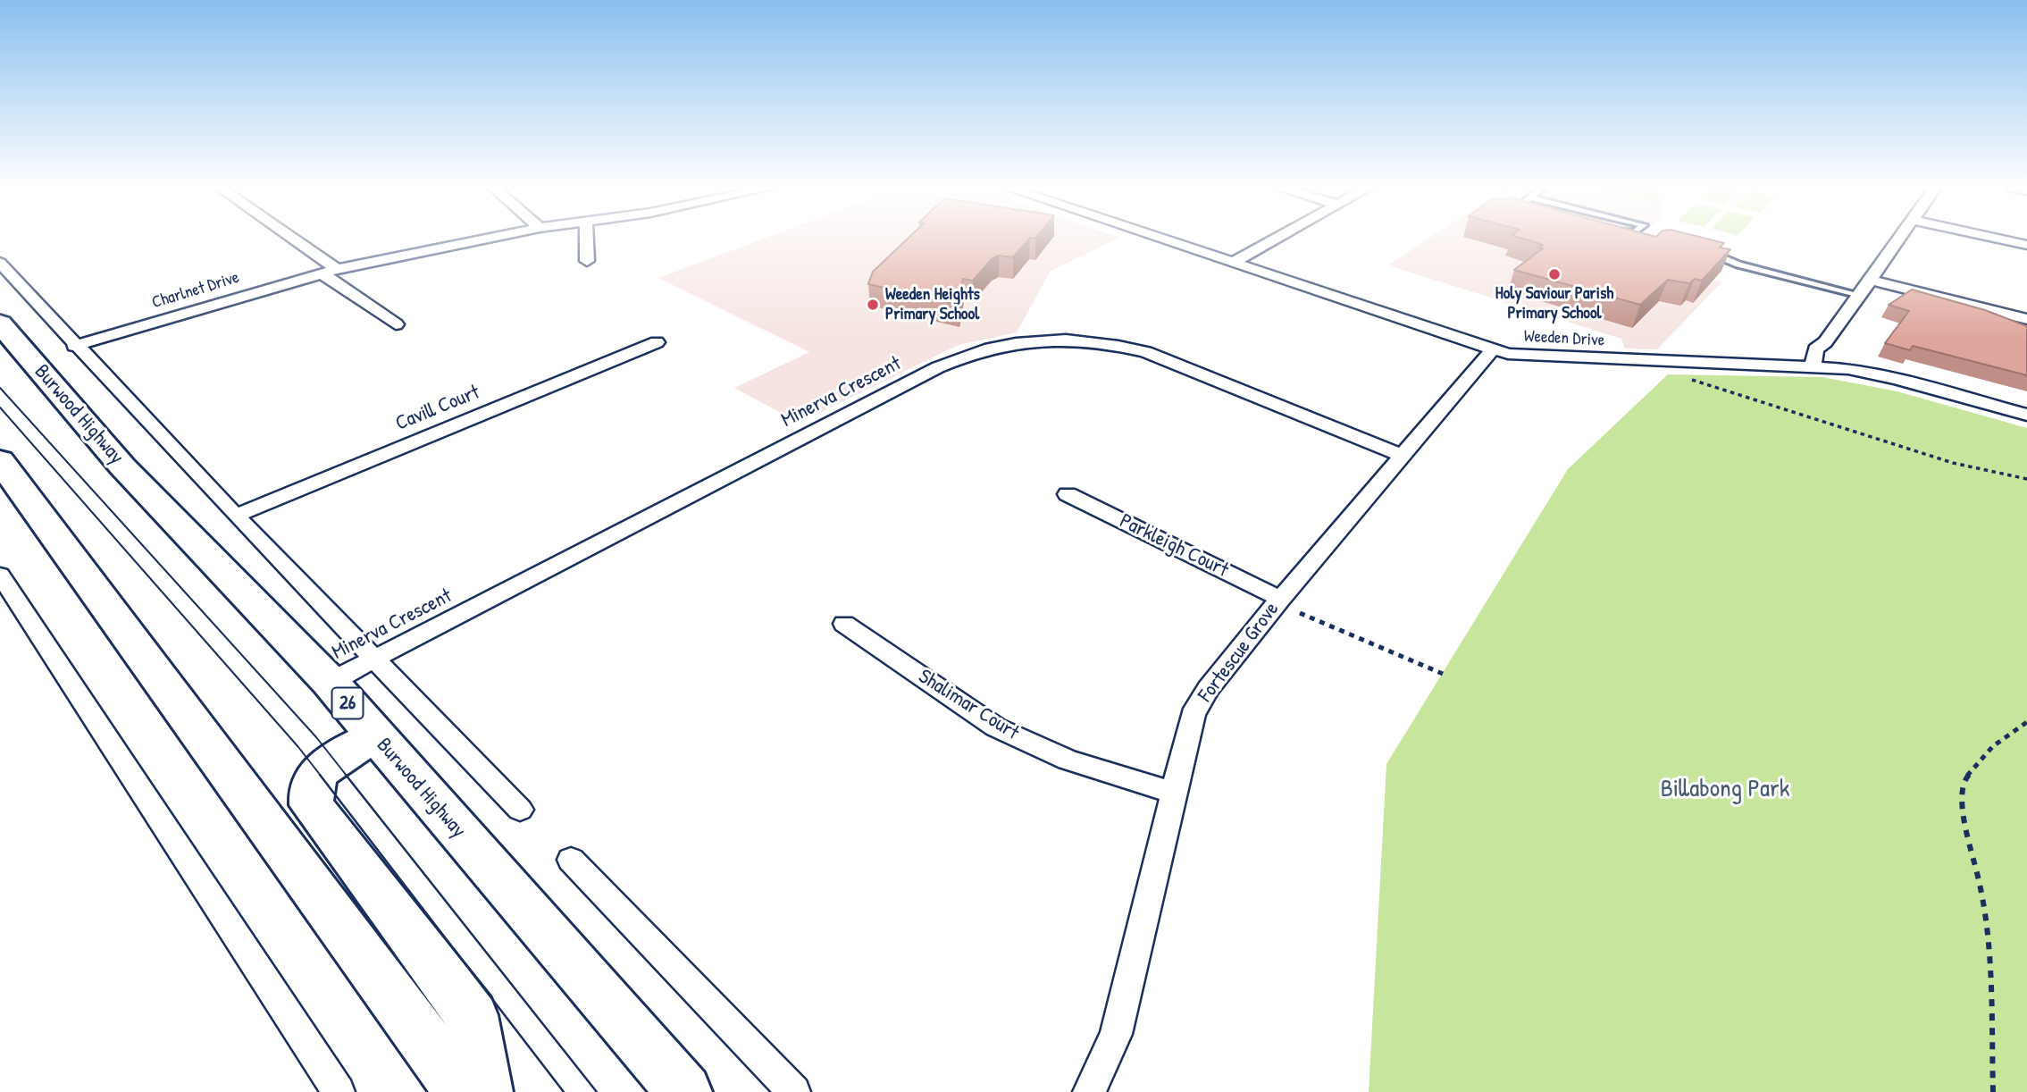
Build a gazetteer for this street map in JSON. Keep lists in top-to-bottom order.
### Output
{
  "streets": {
    "highway": ["Burwood Highway", "26"],
    "street": [
      "Charlnet Drive",
      "Weeden Drive",
      "Minerva Crescent",
      "Cavill Court",
      "Parkleigh Court",
      "Fortescue Grove",
      "Shalimar Court"
    ]
  },
  "crossings": [
    ["Charlnet Drive", "Burwood Highway"],
    ["Weeden Drive", "Fortescue Grove"],
    ["Minerva Crescent", "Burwood Highway"],
    ["Minerva Crescent", "Fortescue Grove"],
    ["Cavill Court", "Burwood Highway"],
    ["Parkleigh Court", "Fortescue Grove"],
    ["Fortescue Grove", "Shalimar Court"]
  ],
  "parks": ["Billabong Park"],
  "places": ["Holy Saviour Parish Primary School", "Weeden Heights Primary School"]
}
